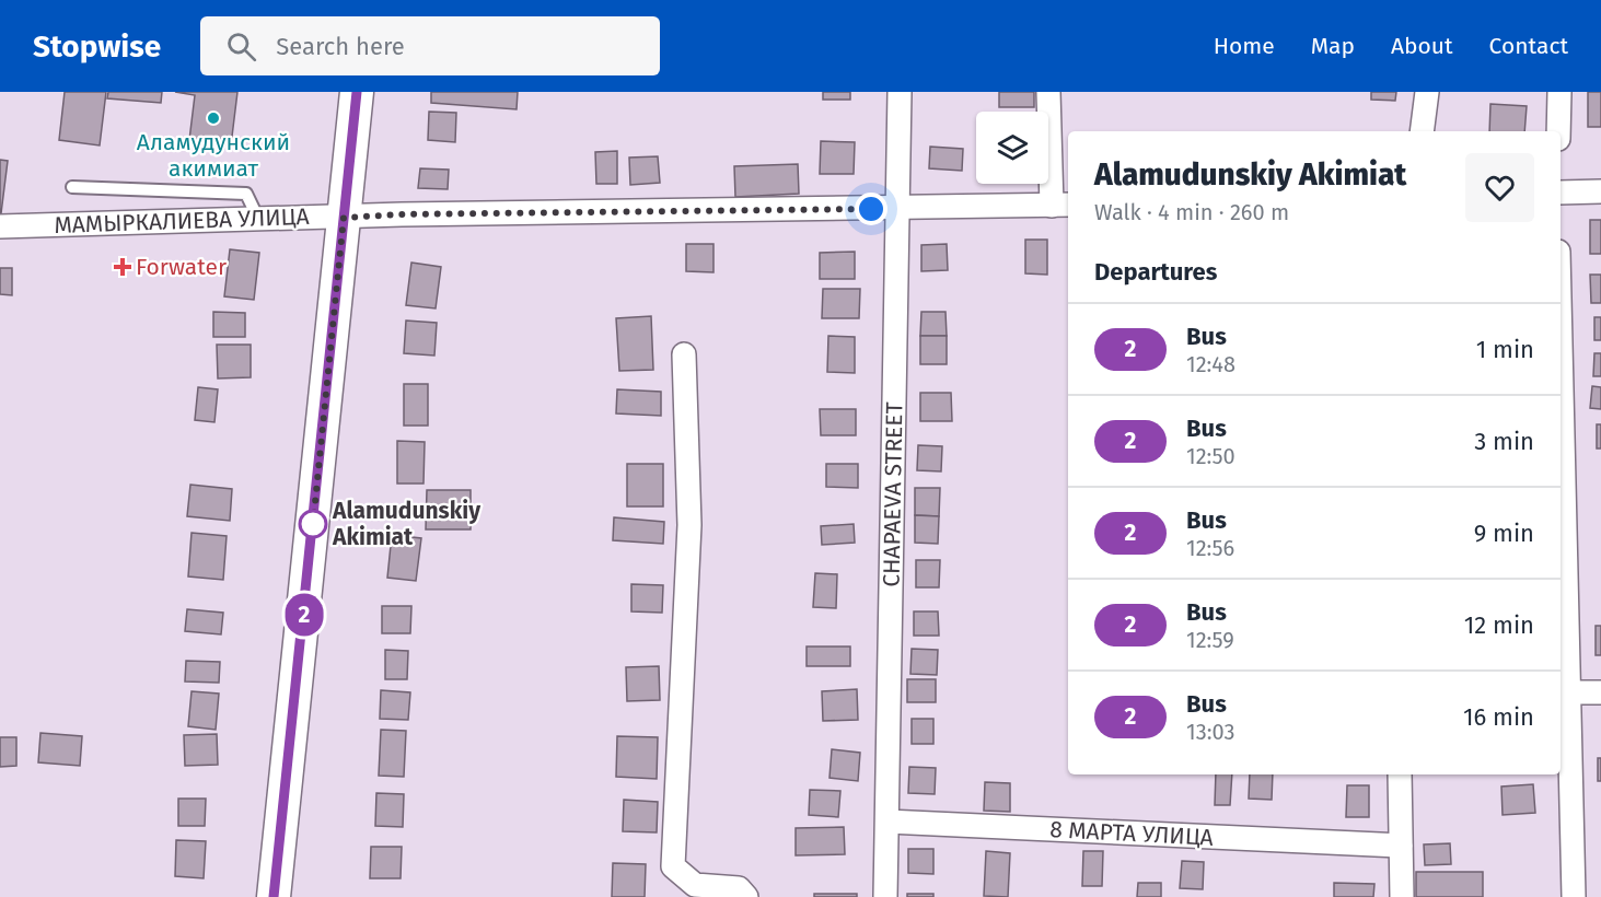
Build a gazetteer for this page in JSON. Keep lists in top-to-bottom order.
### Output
{
  "streets": {
    "street": ["МАМЫРКАЛИЕВА УЛИЦА", "CHAPAEVA STREET", "8 МАРТА УЛИЦА"]
  },
  "crossings": [
    ["МАМЫРКАЛИЕВА УЛИЦА", "CHAPAEVA STREET"],
    ["CHAPAEVA STREET", "8 МАРТА УЛИЦА"]
  ],
  "places": {
    "other": ["Аламудунский акимиат", "Alamudunskiy Akimiat"],
    "health": ["Forwater"]
  },
  "lines": ["bus line 2"],
  "page": {
    "header": "Stopwise",
    "search": "Search here",
    "nav": [
      "Home",
      "Map",
      "About",
      "Contact"
    ],
    "on_map": "2",
    "heading": [
      ["Alamudunskiy Akimiat", "Walk · 4 min · 260 m"],
      "Departures"
    ],
    "list": [
      {
        "mark": "2",
        "name": "Bus",
        "note": "12:48",
        "value": "1 min"
      },
      {
        "mark": "2",
        "name": "Bus",
        "note": "12:50",
        "value": "3 min"
      },
      {
        "mark": "2",
        "name": "Bus",
        "note": "12:56",
        "value": "9 min"
      },
      {
        "mark": "2",
        "name": "Bus",
        "note": "12:59",
        "value": "12 min"
      },
      {
        "mark": "2",
        "name": "Bus",
        "note": "13:03",
        "value": "16 min"
      }
    ]
  }
}
